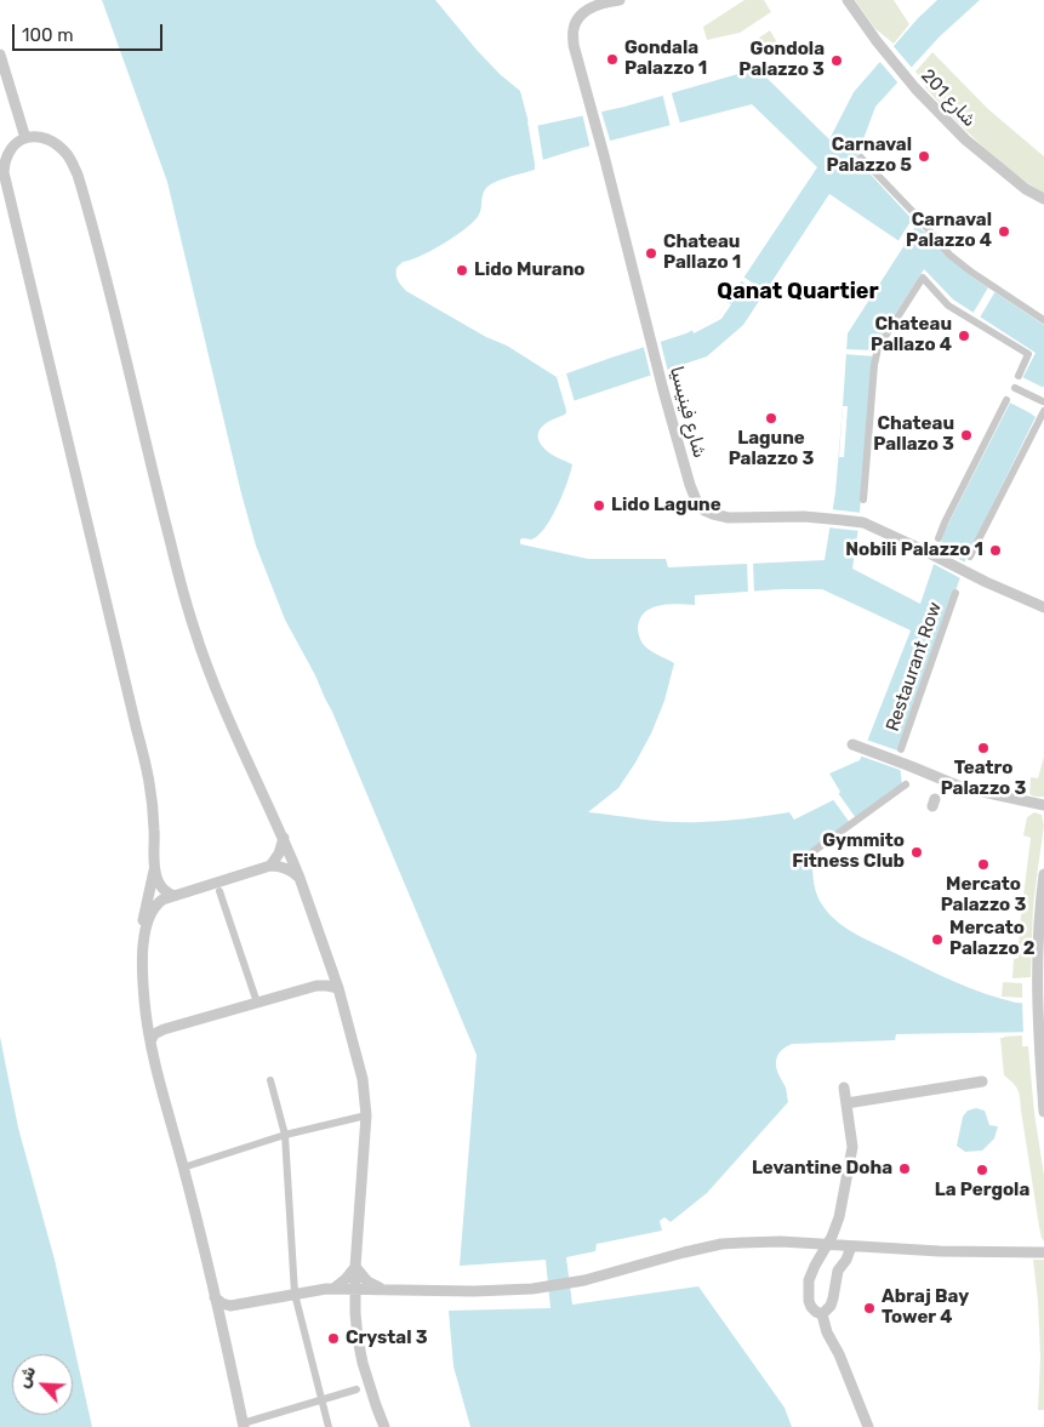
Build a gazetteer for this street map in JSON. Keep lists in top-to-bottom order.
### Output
{
  "streets": {
    "street": ["شارع 201", "شارع فينيسيا", "Restaurant Row"]
  },
  "districts": ["Qanat Quartier"],
  "places": [
    "Gondala Palazzo 1",
    "Gondola Palazzo 3",
    "Carnaval Palazzo 5",
    "Carnaval Palazzo 4",
    "Chateau Pallazo 1",
    "Lido Murano",
    "Chateau Pallazo 4",
    "Lagune Palazzo 3",
    "Chateau Pallazo 3",
    "Lido Lagune",
    "Nobili Palazzo 1",
    "Teatro Palazzo 3",
    "Gymmito Fitness Club",
    "Mercato Palazzo 3",
    "Mercato Palazzo 2",
    "Levantine Doha",
    "La Pergola",
    "Abraj Bay Tower 4",
    "Crystal 3"
  ],
  "scale_bar": "100 m",
  "north": "top left"
}
